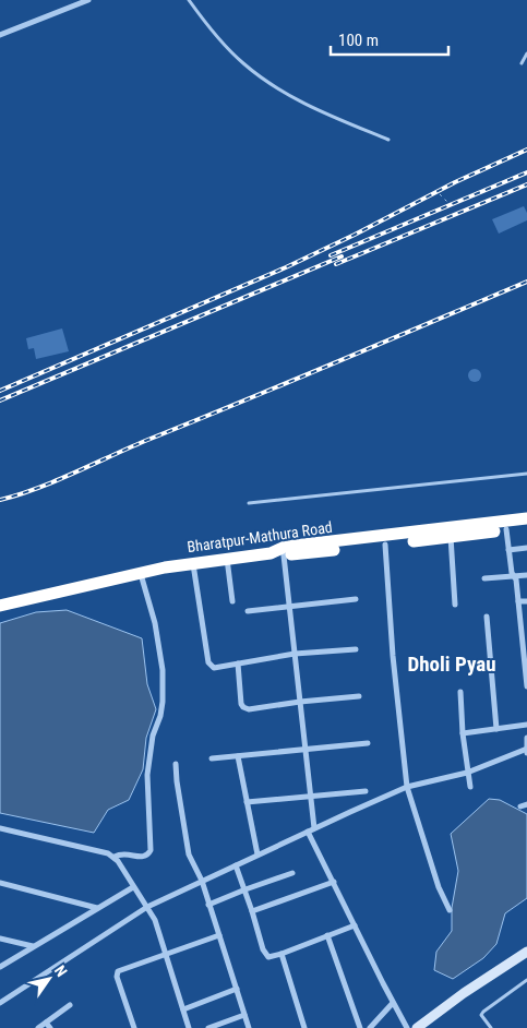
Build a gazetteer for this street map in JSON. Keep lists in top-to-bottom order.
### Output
{
  "streets": {
    "highway": ["Bharatpur-Mathura Road"]
  },
  "districts": ["Dholi Pyau"],
  "scale_bar": "100 m",
  "north": "top right"
}
